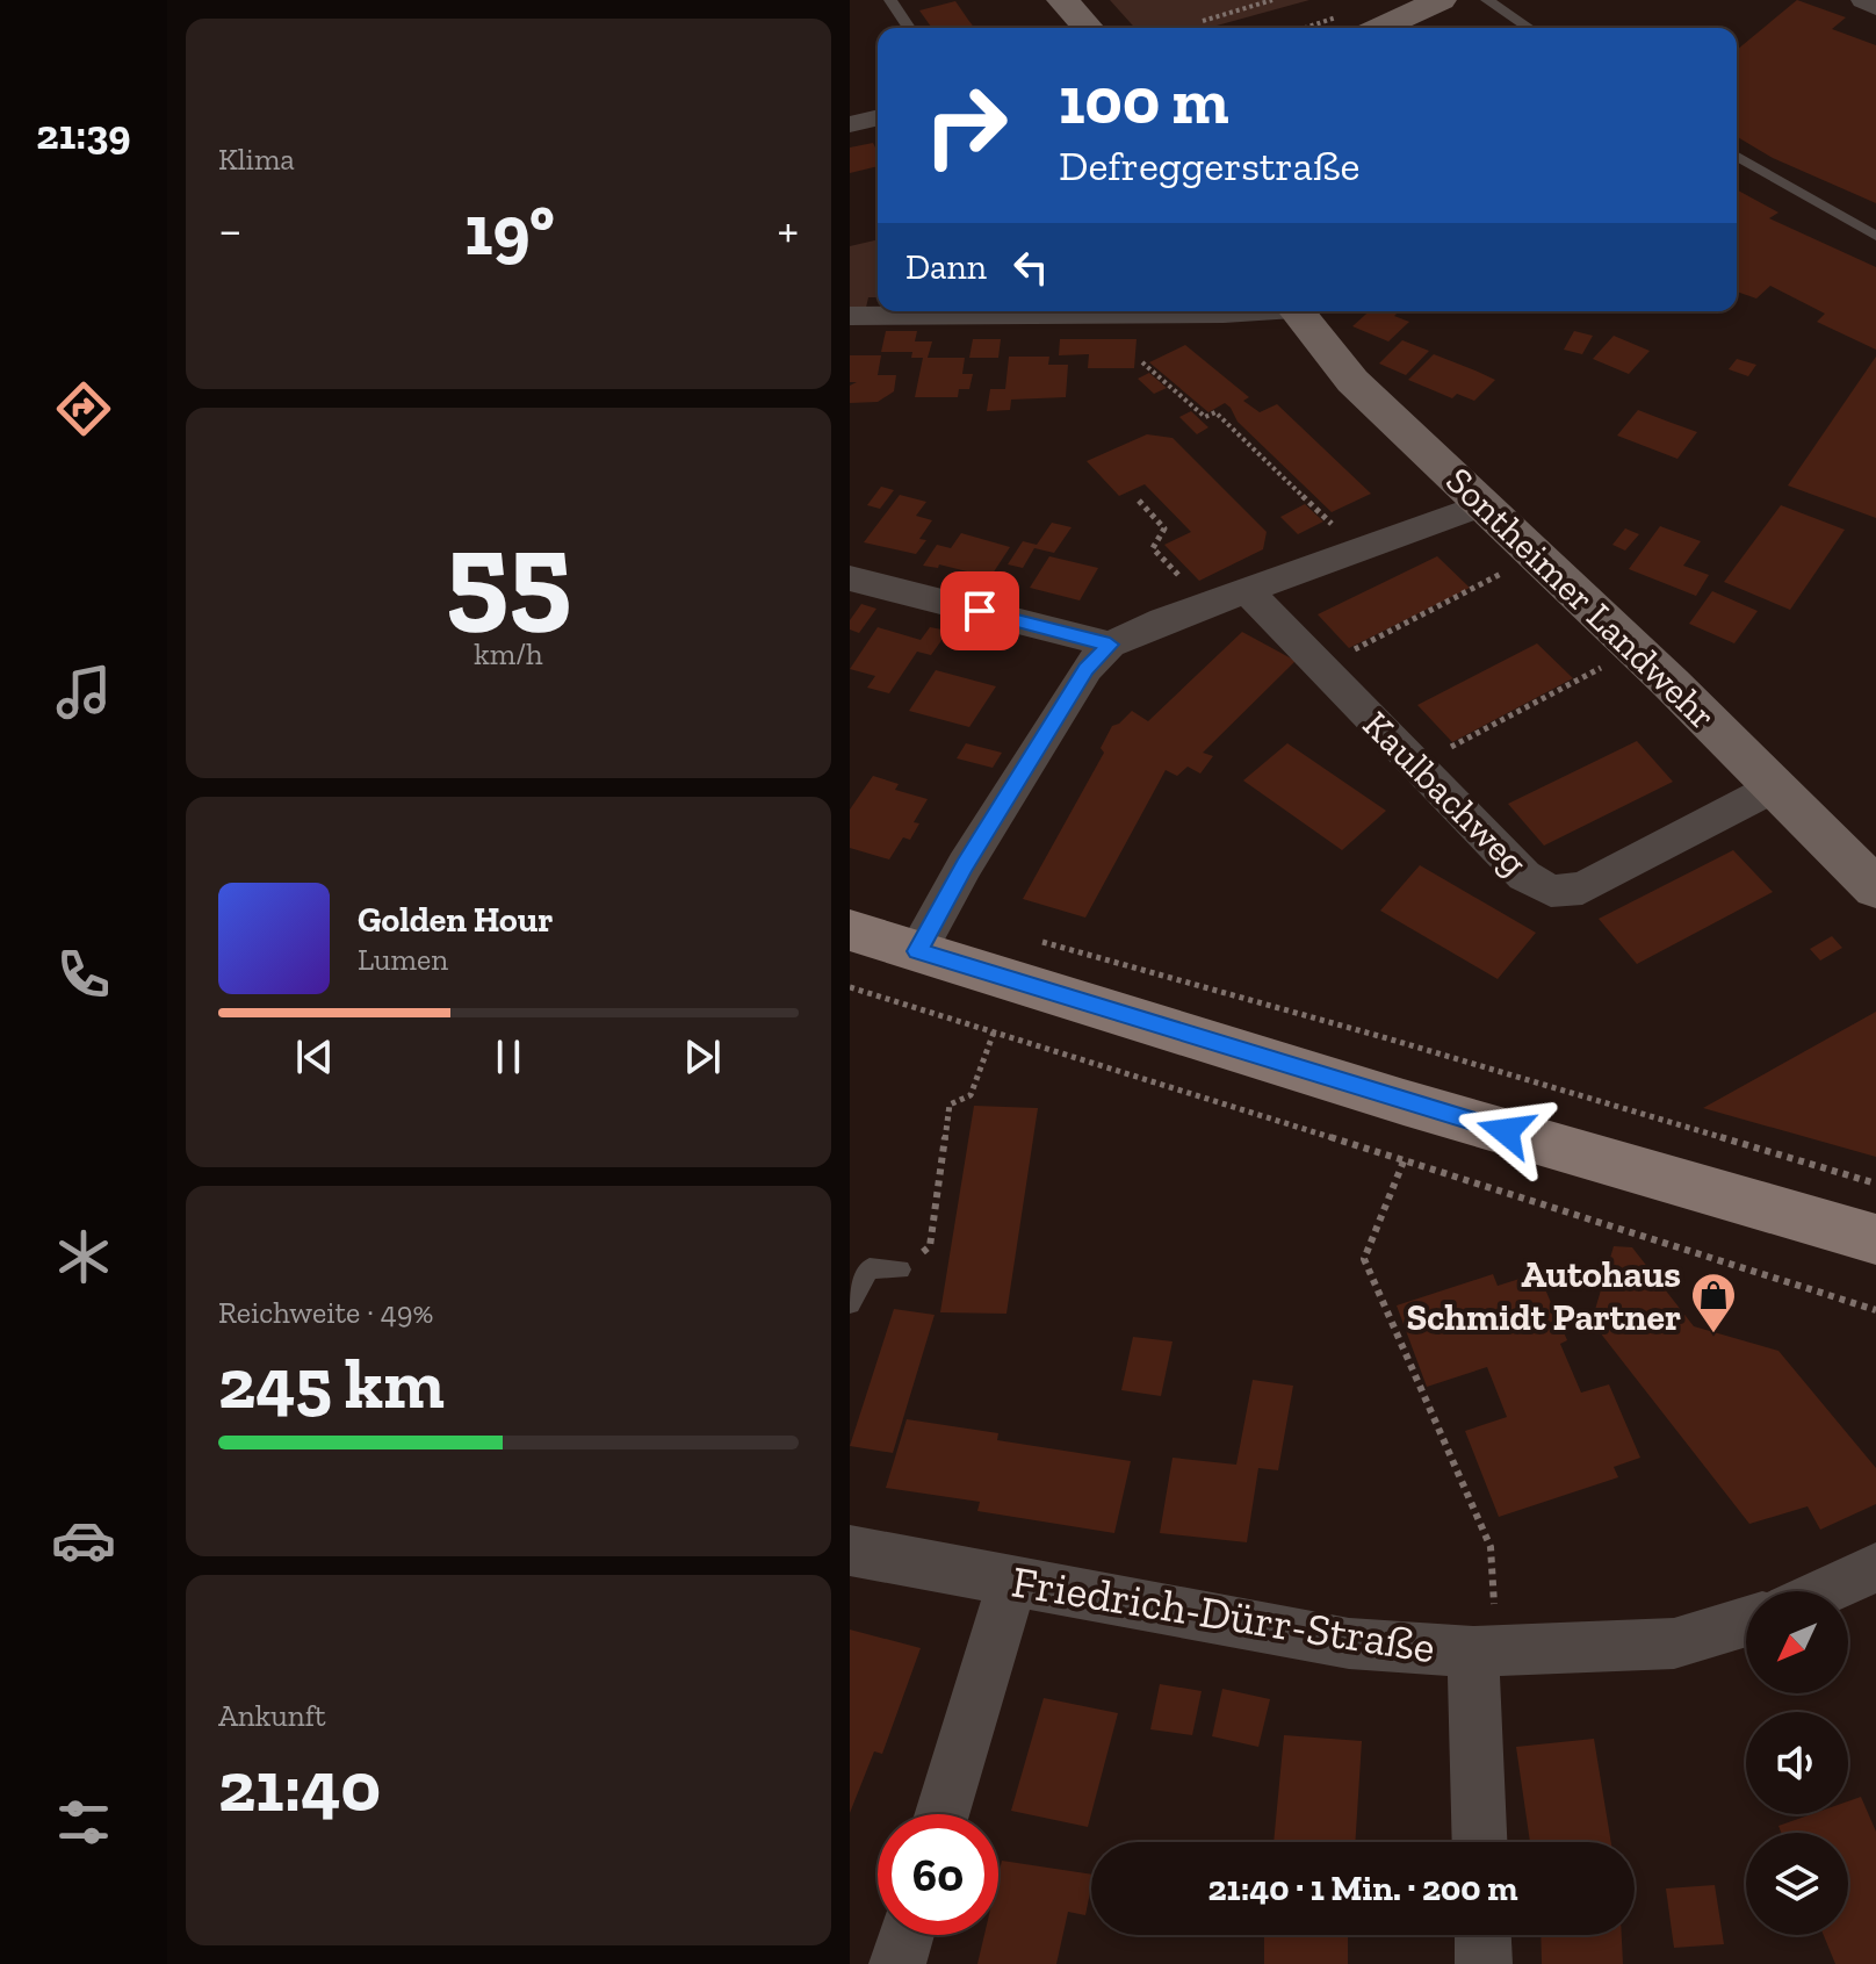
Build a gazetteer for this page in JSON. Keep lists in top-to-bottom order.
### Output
{
  "streets": {
    "street": ["Sontheimer Landwehr", "Kaulbachweg", "Friedrich-Dürr-Straße"]
  },
  "crossings": [
    ["Sontheimer Landwehr", "Kaulbachweg"]
  ],
  "places": {
    "shop": ["Autohaus Schmidt Partner"]
  },
  "north": "bottom left",
  "page": {
    "tabs": "21:39",
    "tile": [
      "Klima",
      ["55", "km/h"],
      ["Reichweite · 49%", "245 km"],
      ["Ankunft", "21:40"]
    ],
    "turn": ["100 m", "Defreggerstraße"],
    "heat": ["−", "19°", "+"],
    "then": "Dann",
    "song": ["Golden Hour", "Lumen"],
    "limit": "60",
    "trip": "21:40 · 1 Min. · 200 m"
  }
}
